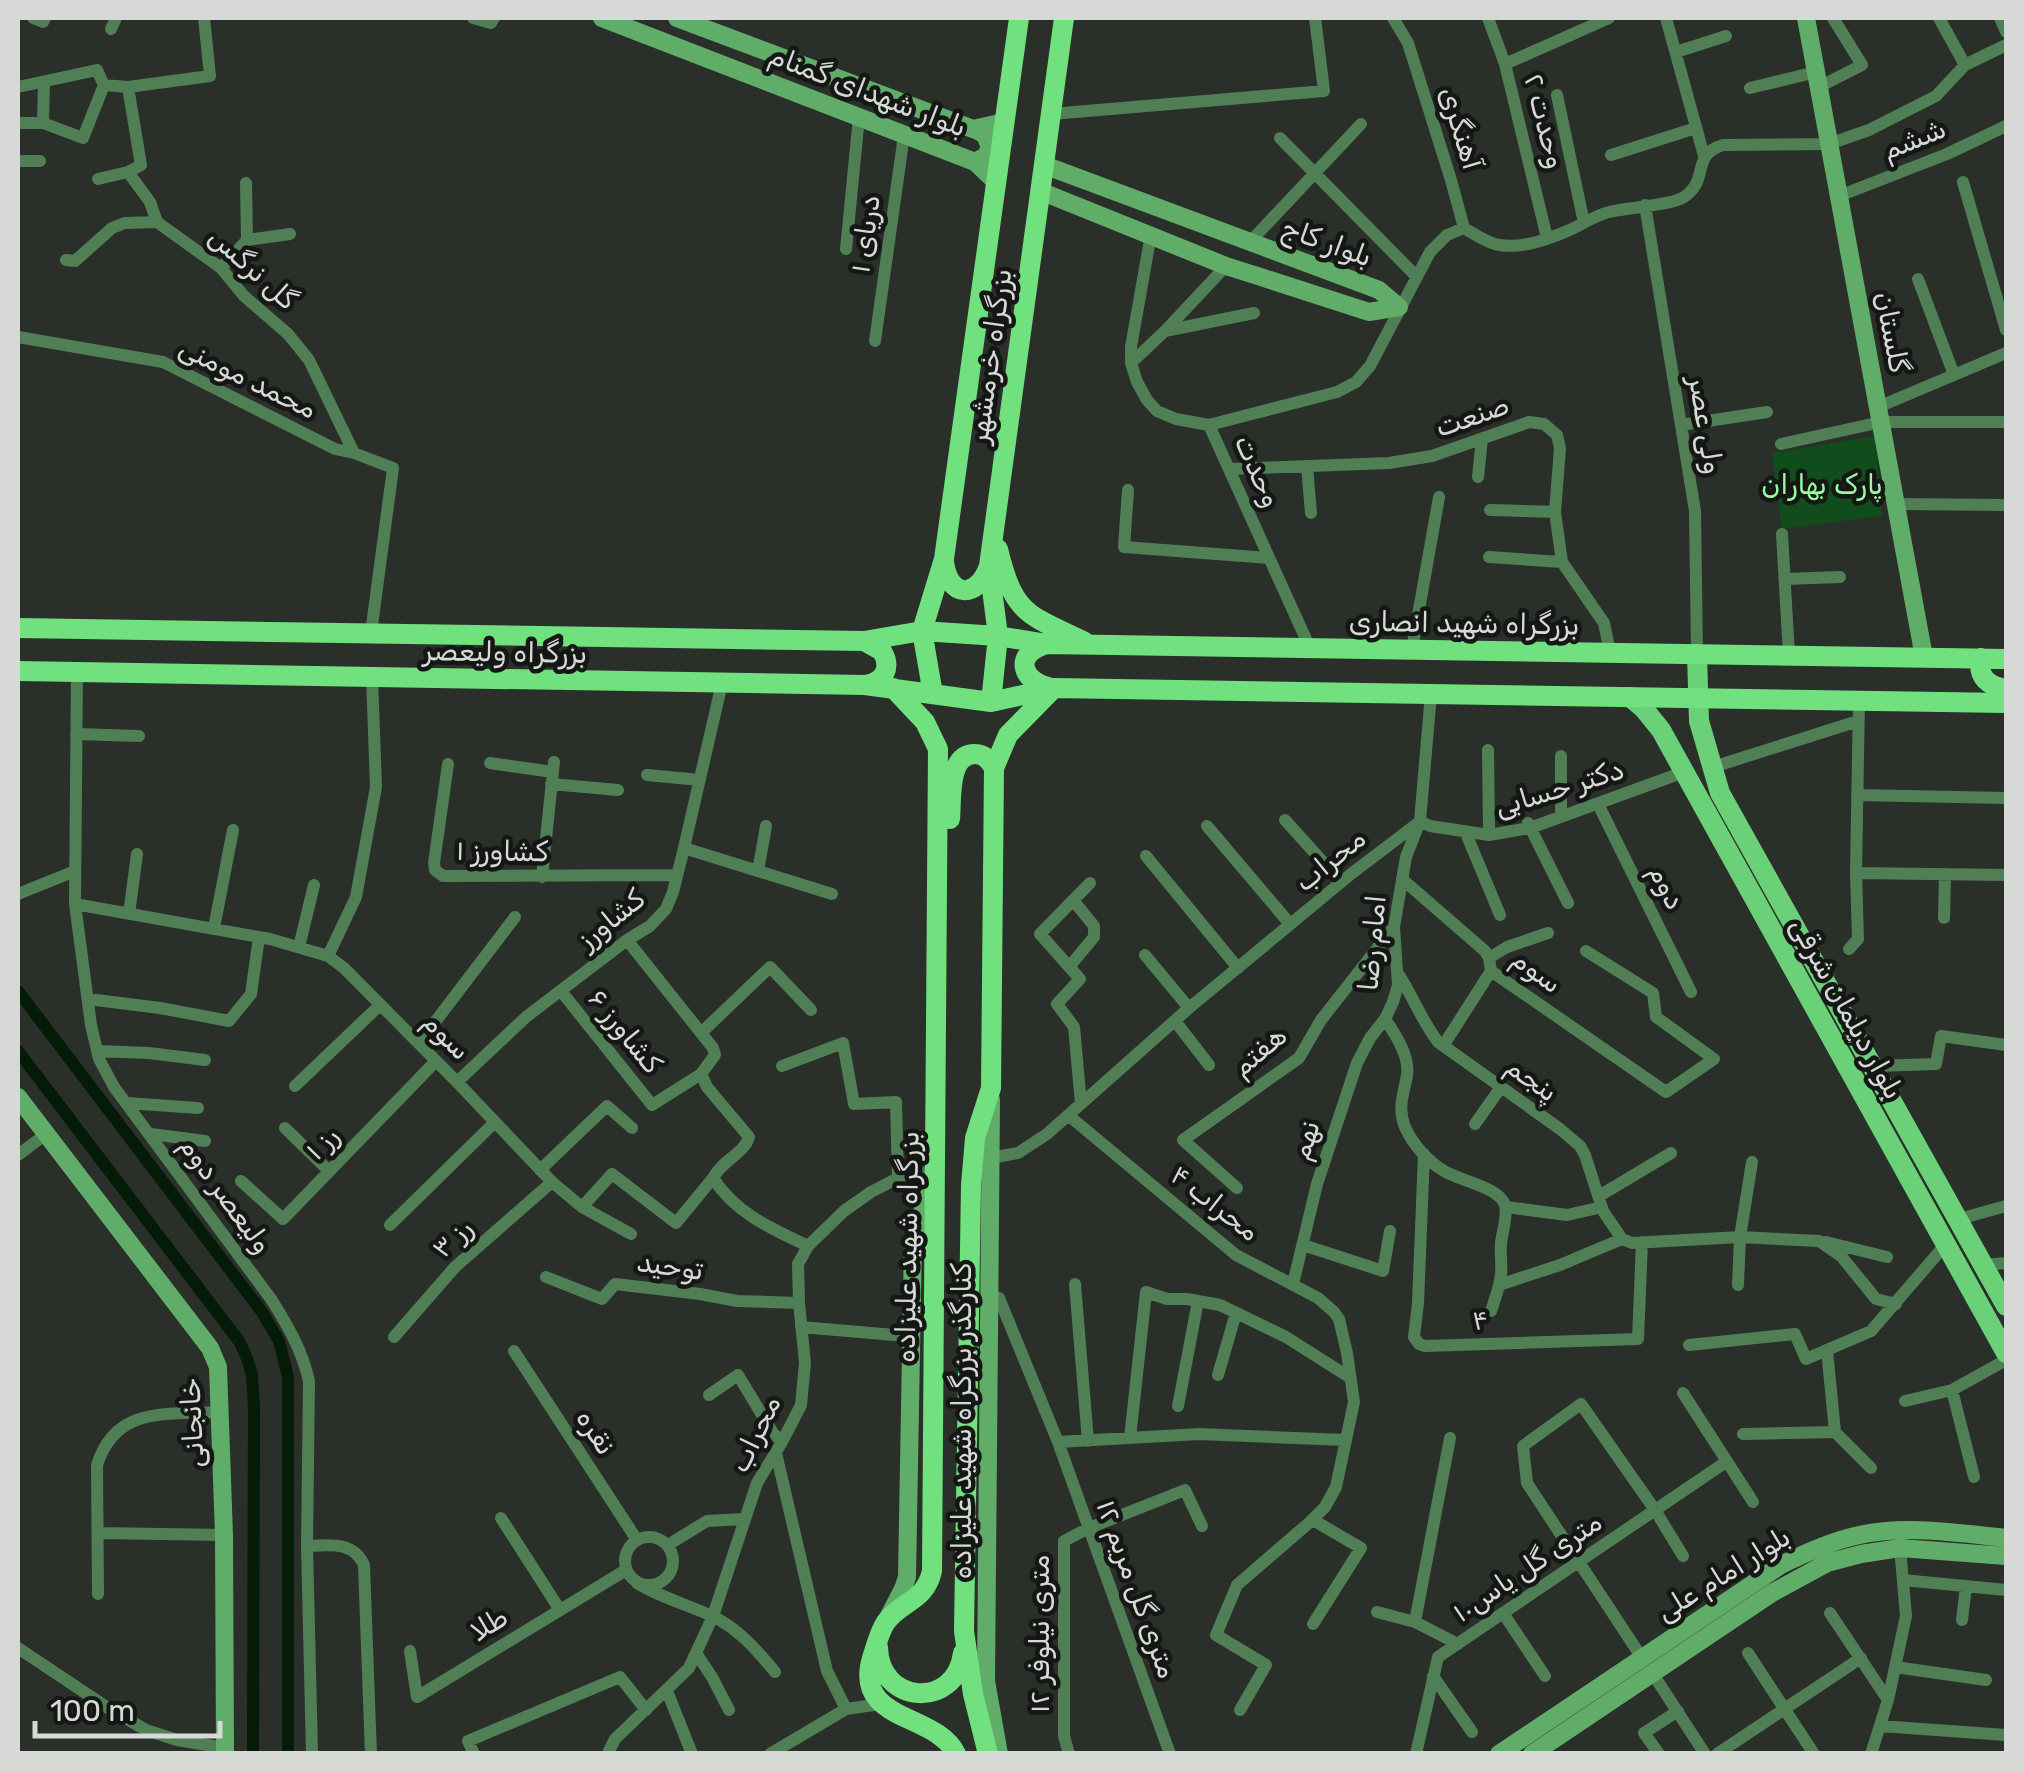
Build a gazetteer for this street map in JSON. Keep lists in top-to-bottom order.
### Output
{
  "streets": {
    "highway": [
      "بزرگراه خرمشهر",
      "بزرگراه شهید انصاری",
      "بزرگراه ولیعصر",
      "بزرگراه شهید علیزاده"
    ],
    "main road": [
      "بلوار شهدای گمنام",
      "بلوار کاج",
      "گلستان",
      "بلوار دیلمان شرقی",
      "کنارگذر بزرگراه شهید علیزاده",
      "خانجانی",
      "بلوار امام علی"
    ],
    "street": [
      "وحدت ۲",
      "آهنگری",
      "ششم",
      "دریای ۱",
      "گل نرگس",
      "محمد مومنی",
      "صنعت",
      "ولی عصر",
      "وحدت",
      "دکتر حسابی",
      "کشاورز ۱",
      "محراب",
      "دوم",
      "کشاورز",
      "امام رضا",
      "سوم",
      "کشاورز ۶",
      "هفتم",
      "پنجم",
      "نهم",
      "رز ۱",
      "ولیعصر دوم",
      "محراب ۴",
      "رز ۳",
      "توحید",
      "۴",
      "نقره",
      "۱۰متری گل یاس",
      "۱۲ متری گل مریم",
      "طلا",
      "۱۲ متری نیلوفر"
    ]
  },
  "crossings": [
    ["بلوار شهدای گمنام", "دریای ۱"],
    ["بلوار شهدای گمنام", "بزرگراه خرمشهر"],
    ["ششم", "گلستان"],
    ["بلوار کاج", "بزرگراه خرمشهر"],
    ["گل نرگس", "محمد مومنی"],
    ["گلستان", "بزرگراه شهید انصاری"],
    ["بزرگراه خرمشهر", "بزرگراه شهید انصاری"],
    ["بزرگراه خرمشهر", "بزرگراه ولیعصر"],
    ["محمد مومنی", "بزرگراه ولیعصر"],
    ["صنعت", "وحدت"],
    ["صنعت", "بزرگراه شهید انصاری"],
    ["ولی عصر", "بزرگراه شهید انصاری"],
    ["ولی عصر", "بلوار دیلمان شرقی"],
    ["وحدت", "بزرگراه شهید انصاری"],
    ["بزرگراه شهید انصاری", "بزرگراه ولیعصر"],
    ["بزرگراه شهید انصاری", "بلوار دیلمان شرقی"],
    ["بزرگراه ولیعصر", "کشاورز"],
    ["بزرگراه ولیعصر", "ولیعصر دوم"],
    ["بزرگراه ولیعصر", "بزرگراه شهید علیزاده"],
    ["دکتر حسابی", "محراب"],
    ["دکتر حسابی", "دوم"],
    ["دکتر حسابی", "امام رضا"],
    ["دکتر حسابی", "بلوار دیلمان شرقی"],
    ["کشاورز ۱", "کشاورز"],
    ["محراب", "امام رضا"],
    ["محراب", "محراب ۴"],
    ["محراب", "توحید"],
    ["محراب", "کنارگذر بزرگراه شهید علیزاده"],
    ["کشاورز", "سوم"],
    ["کشاورز", "کشاورز ۶"],
    ["امام رضا", "سوم"],
    ["امام رضا", "هفتم"],
    ["امام رضا", "پنجم"],
    ["امام رضا", "نهم"],
    ["سوم", "رز ۱"],
    ["سوم", "ولیعصر دوم"],
    ["سوم", "رز ۳"],
    ["نهم", "محراب ۴"],
    ["کنارگذر بزرگراه شهید علیزاده", "۱۲ متری گل مریم"],
    ["نقره", "طلا"],
    ["۱۲ متری گل مریم", "۱۲ متری نیلوفر"]
  ],
  "parks": ["پارک بهاران"],
  "scale_bar": "100 m"
}
